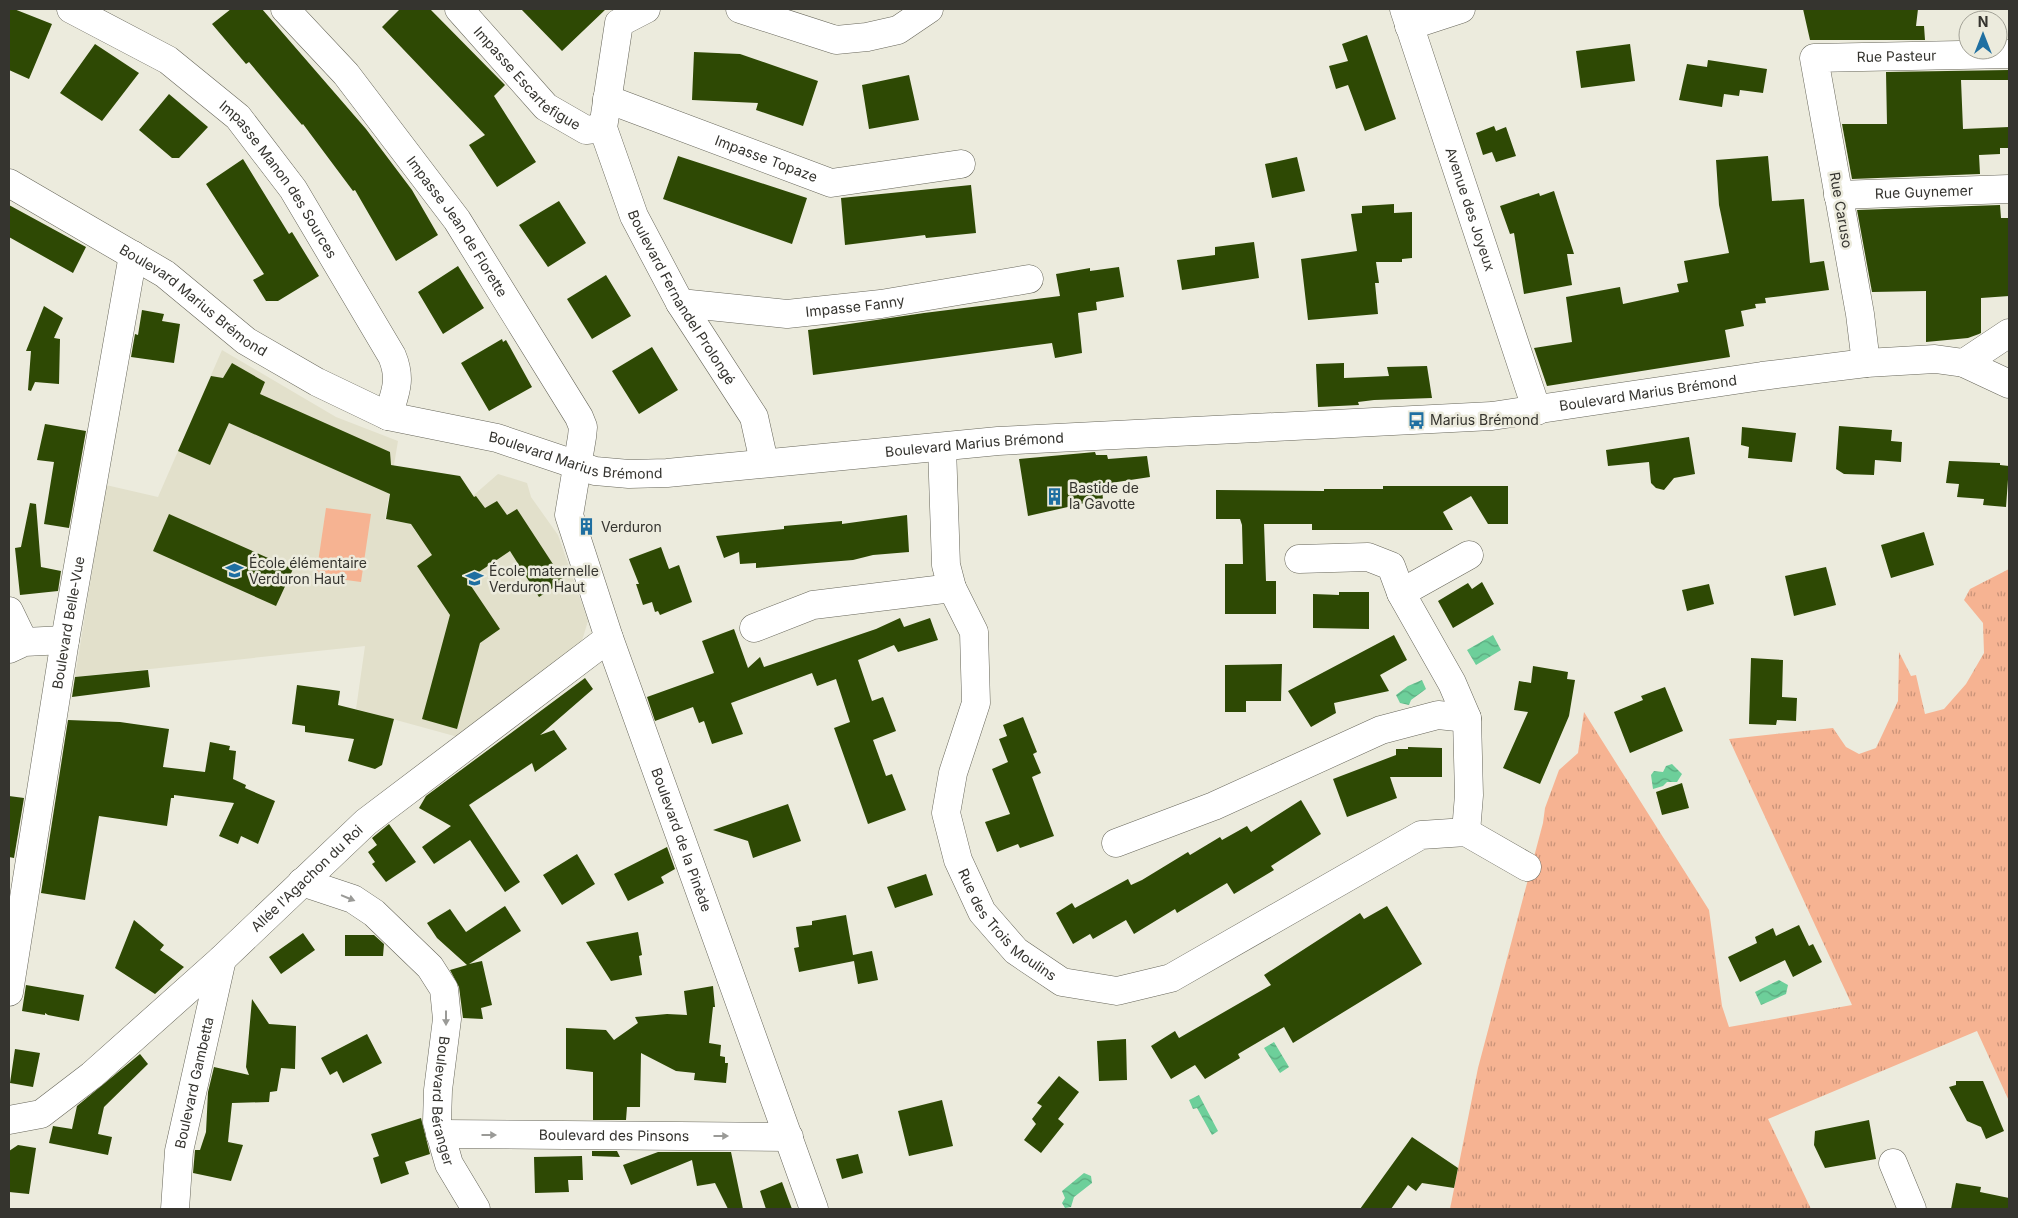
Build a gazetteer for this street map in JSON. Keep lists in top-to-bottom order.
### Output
{
  "streets": {
    "street": [
      "Rue Pasteur",
      "Impasse Escartefigue",
      "Impasse Topaze",
      "Impasse Manon des Sources",
      "Rue Guynemer",
      "Avenue des Joyeux",
      "Rue Caruso",
      "Impasse Jean de Florette",
      "Boulevard Fernandel Prolongé",
      "Boulevard Marius Brémond",
      "Impasse Fanny",
      "Boulevard Belle-Vue",
      "Boulevard de la Pinède",
      "Allée l'Agachon du Roi",
      "Rue des Trois Moulins",
      "Boulevard Gambetta",
      "Boulevard Béranger",
      "Boulevard des Pinsons"
    ]
  },
  "crossings": [
    ["Rue Pasteur", "Rue Caruso"],
    ["Impasse Escartefigue", "Boulevard Fernandel Prolongé"],
    ["Impasse Manon des Sources", "Boulevard Marius Brémond"],
    ["Rue Guynemer", "Rue Caruso"],
    ["Avenue des Joyeux", "Boulevard Marius Brémond"],
    ["Rue Caruso", "Boulevard Marius Brémond"],
    ["Impasse Jean de Florette", "Boulevard Marius Brémond"],
    ["Impasse Jean de Florette", "Boulevard de la Pinède"],
    ["Boulevard Fernandel Prolongé", "Boulevard Marius Brémond"],
    ["Boulevard Fernandel Prolongé", "Impasse Fanny"],
    ["Boulevard Marius Brémond", "Boulevard Belle-Vue"],
    ["Boulevard Marius Brémond", "Boulevard de la Pinède"],
    ["Boulevard Marius Brémond", "Rue des Trois Moulins"],
    ["Boulevard de la Pinède", "Allée l'Agachon du Roi"],
    ["Boulevard de la Pinède", "Boulevard des Pinsons"],
    ["Allée l'Agachon du Roi", "Boulevard Gambetta"],
    ["Allée l'Agachon du Roi", "Boulevard Béranger"],
    ["Boulevard Béranger", "Boulevard des Pinsons"]
  ],
  "one_way": ["Boulevard Béranger", "Boulevard des Pinsons"],
  "places": {
    "bus stop": ["Marius Brémond"],
    "building": ["Bastide de la Gavotte", "Verduron"],
    "school or university": ["École élémentaire Verduron Haut", "École maternelle Verduron Haut"]
  },
  "north": "top"
}
